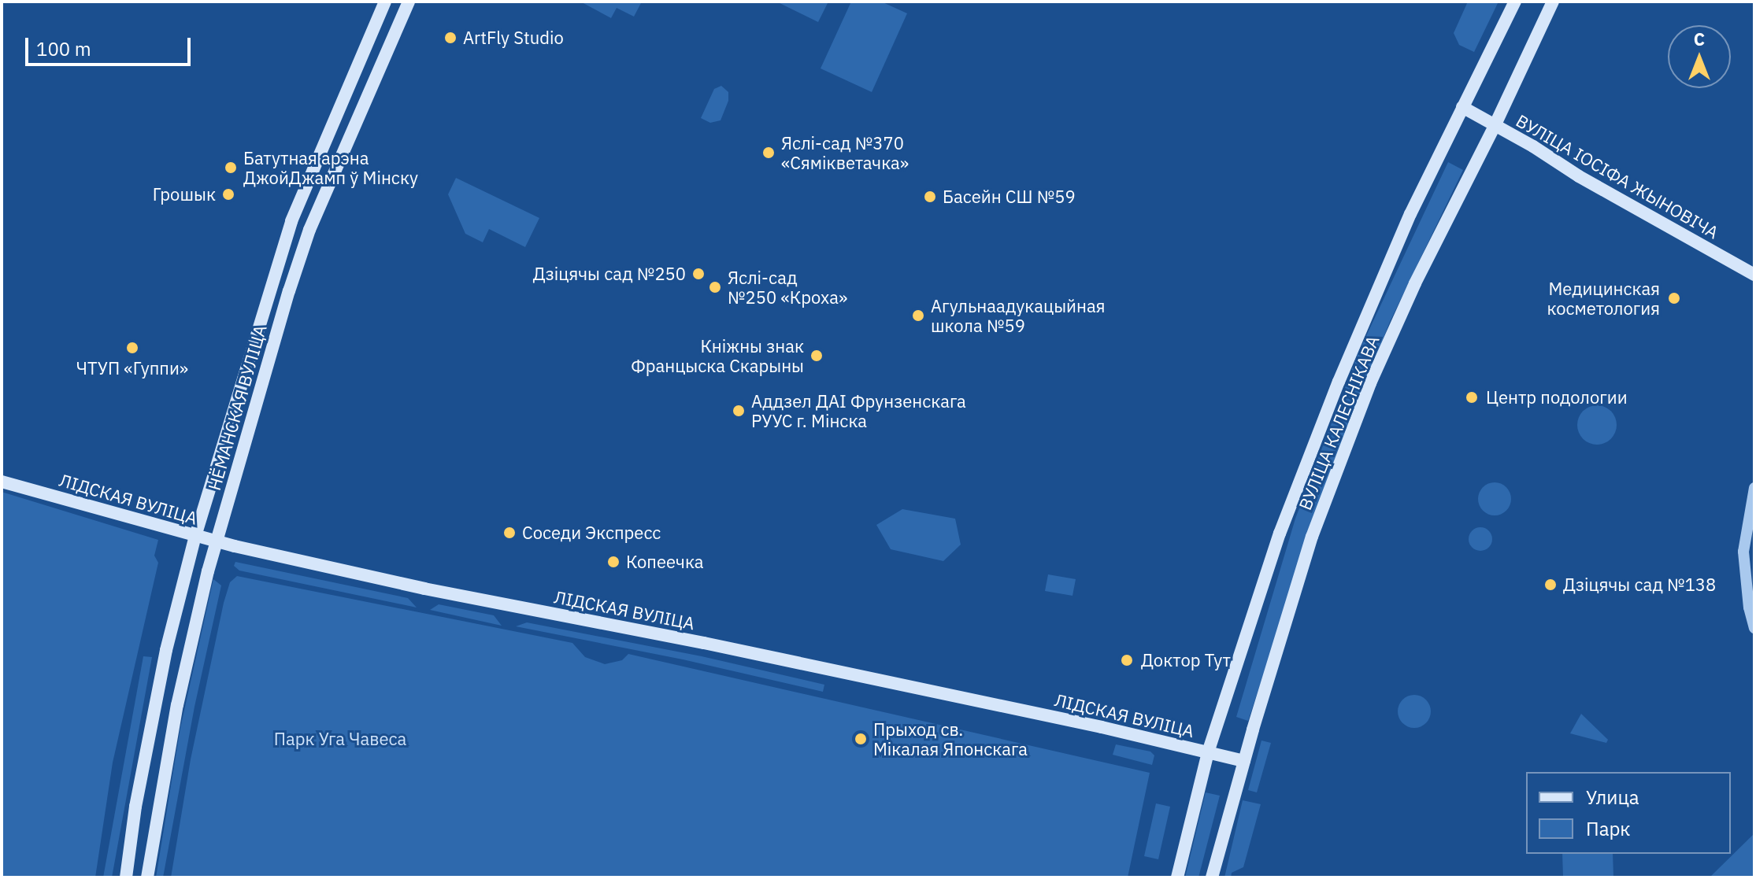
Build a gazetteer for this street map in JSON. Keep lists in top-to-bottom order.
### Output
{
  "streets": {
    "main road": [
      "ВУЛІЦА ІОСІФА ЖЫНОВІЧА",
      "НЁМАНСКАЯ ВУЛІЦА",
      "ВУЛІЦА КАЛЕСНІКАВА",
      "ЛІДСКАЯ ВУЛІЦА"
    ]
  },
  "crossings": [
    ["ВУЛІЦА ІОСІФА ЖЫНОВІЧА", "ВУЛІЦА КАЛЕСНІКАВА"],
    ["НЁМАНСКАЯ ВУЛІЦА", "ЛІДСКАЯ ВУЛІЦА"],
    ["ВУЛІЦА КАЛЕСНІКАВА", "ЛІДСКАЯ ВУЛІЦА"]
  ],
  "parks": ["Парк Уга Чавеса"],
  "places": [
    "ArtFly Studio",
    "Яслі-сад №370 «Сямікветачка»",
    "Батутная арэна ДжойДжамп ў Мінску",
    "Грошык",
    "Басейн СШ №59",
    "Дзіцячы сад №250",
    "Яслі-сад №250 «Кроха»",
    "Медицинская косметология",
    "Агульнаадукацыйная школа №59",
    "ЧТУП «Гуппи»",
    "Кніжны знак Францыска Скарыны",
    "Центр подологии",
    "Аддзел ДАІ Фрунзенскага РУУС г. Мінска",
    "Соседи Экспресс",
    "Копеечка",
    "Дзіцячы сад №138",
    "Доктор Тут",
    "Прыход св. Мікалая Японскага"
  ],
  "legend": ["Улица", "Парк"],
  "scale_bar": "100 m",
  "north": "top"
}
